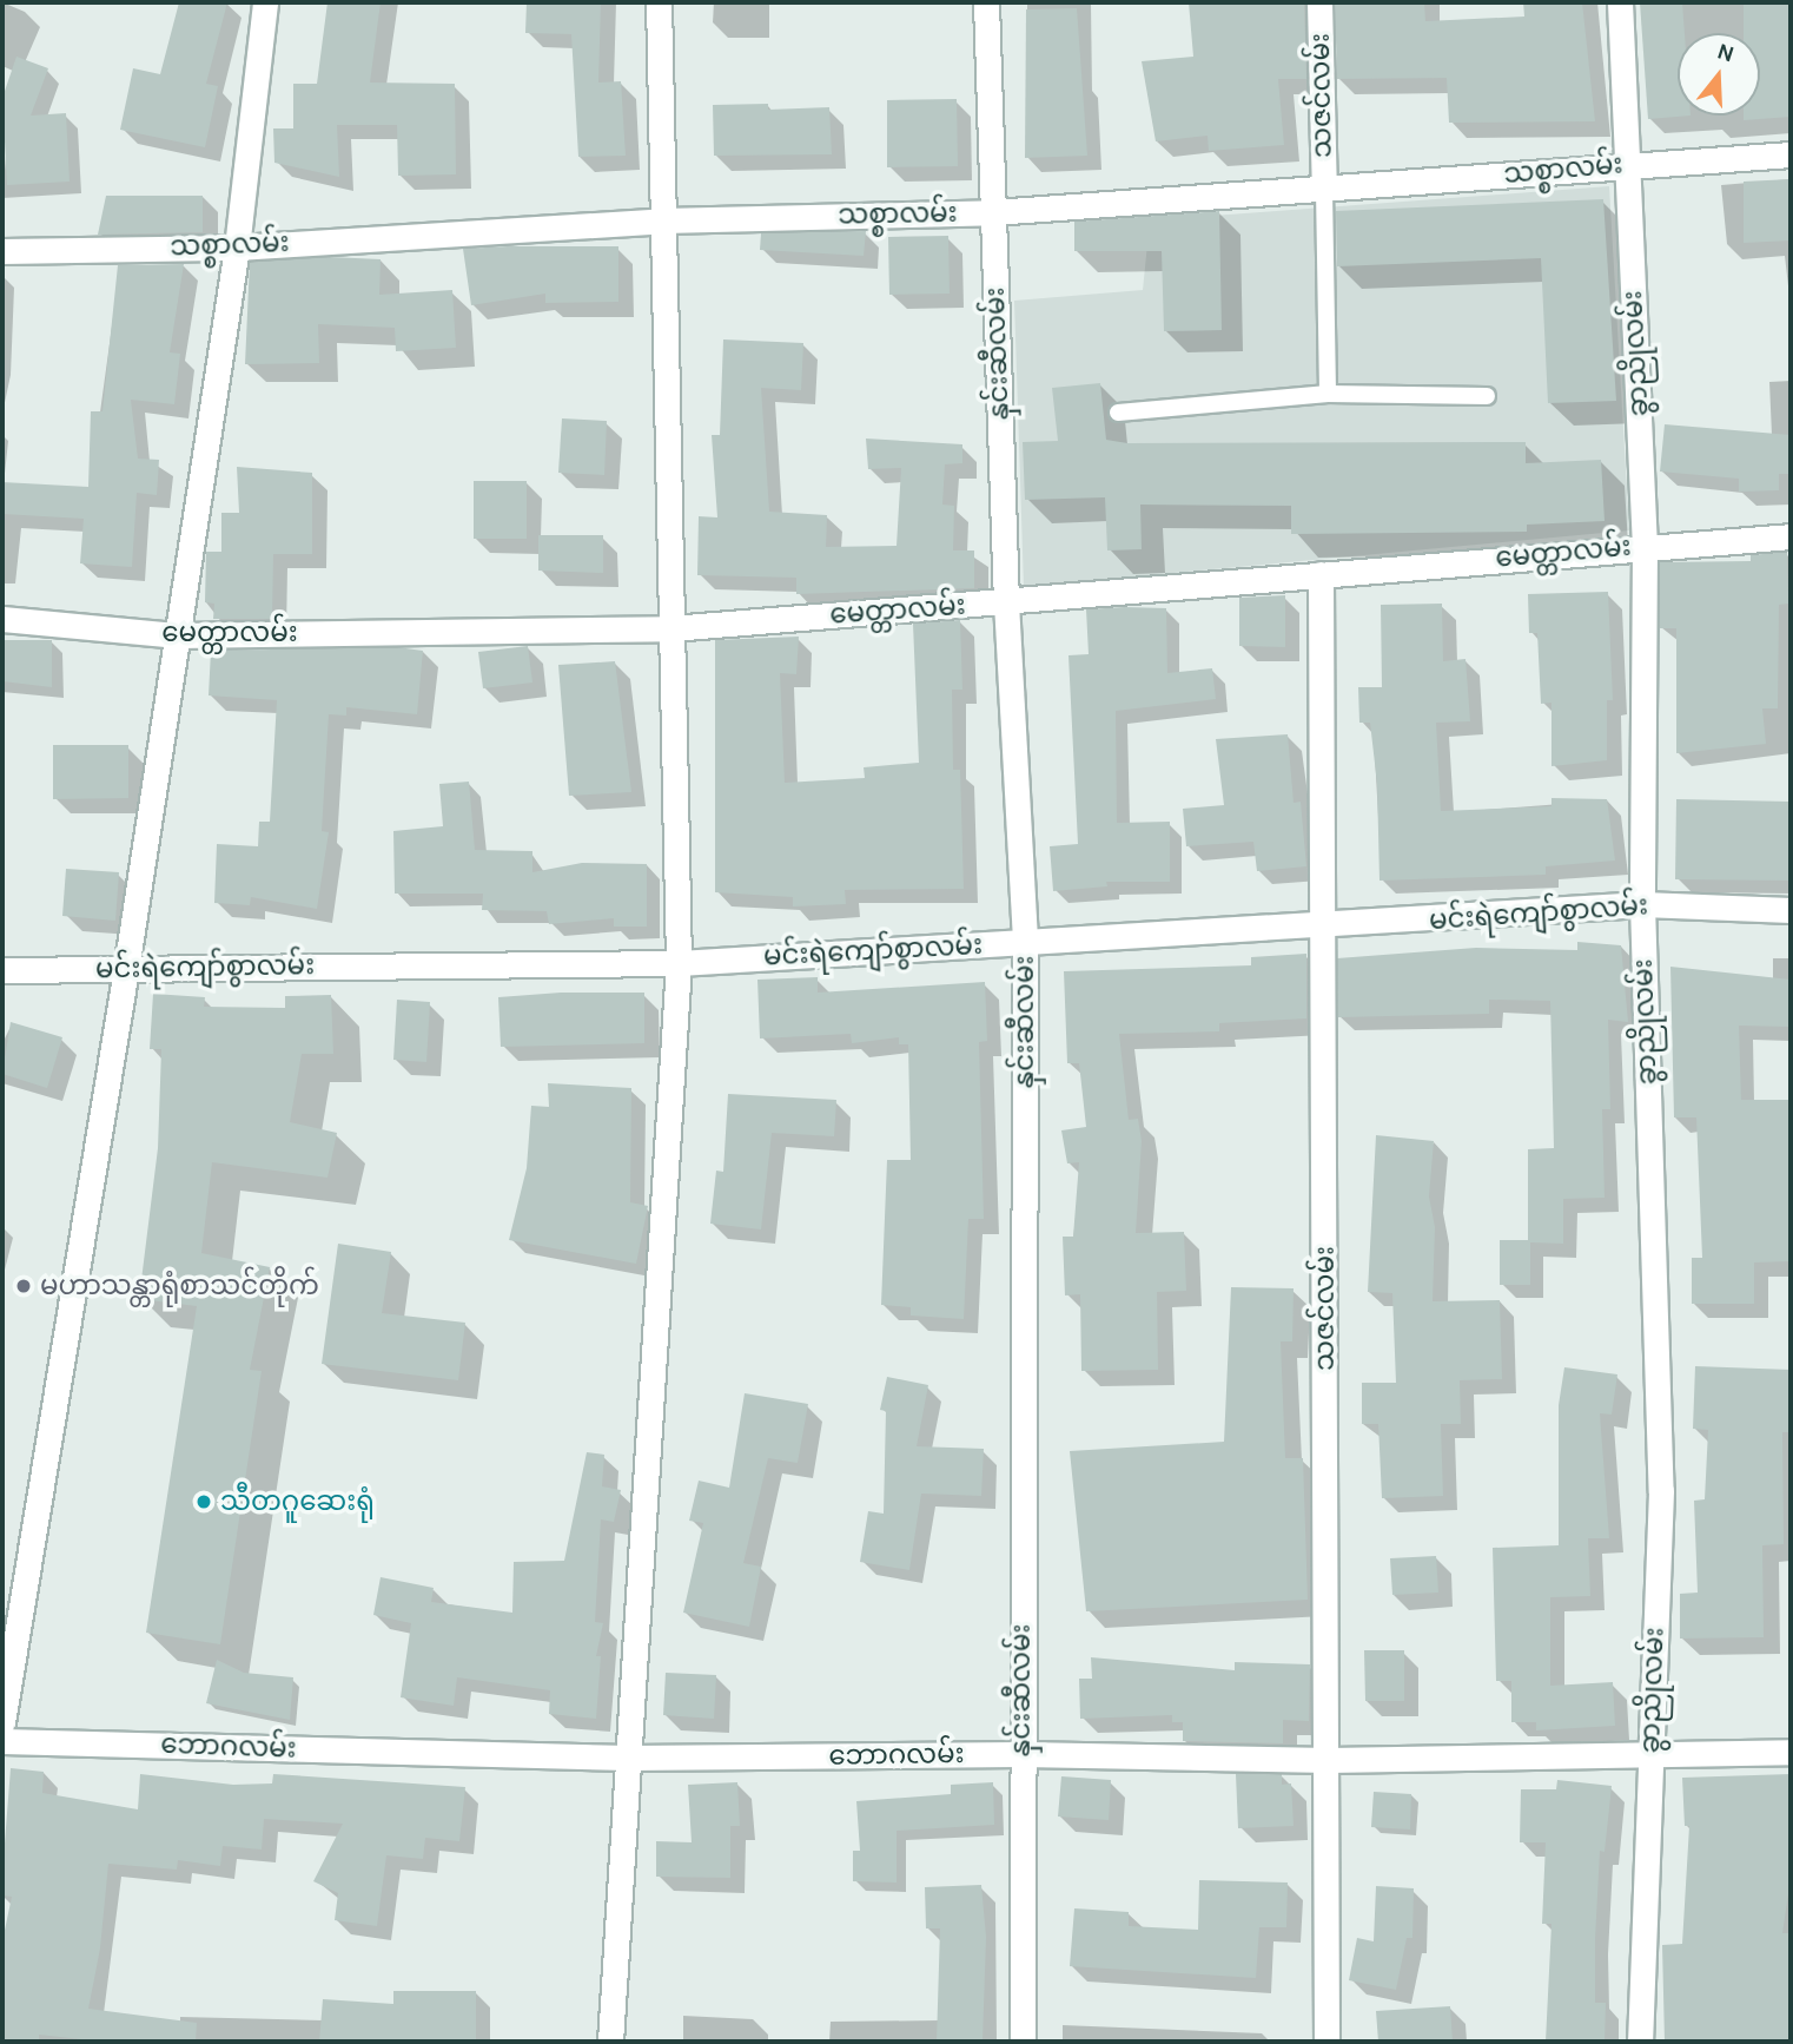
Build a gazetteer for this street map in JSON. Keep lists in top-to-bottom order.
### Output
{
  "streets": {
    "street": [
      "သဇင်လမ်း",
      "သစ္စာလမ်း",
      "နှင်းဆီလမ်း",
      "ခွာညိုလမ်း",
      "မေတ္တာလမ်း",
      "မင်းရဲကျော်စွာလမ်း",
      "ဘောဂလမ်း"
    ]
  },
  "crossings": [
    ["သဇင်လမ်း", "သစ္စာလမ်း"],
    ["သဇင်လမ်း", "မေတ္တာလမ်း"],
    ["သဇင်လမ်း", "မင်းရဲကျော်စွာလမ်း"],
    ["သဇင်လမ်း", "ဘောဂလမ်း"],
    ["သစ္စာလမ်း", "နှင်းဆီလမ်း"],
    ["သစ္စာလမ်း", "ခွာညိုလမ်း"],
    ["နှင်းဆီလမ်း", "မေတ္တာလမ်း"],
    ["နှင်းဆီလမ်း", "မင်းရဲကျော်စွာလမ်း"],
    ["နှင်းဆီလမ်း", "ဘောဂလမ်း"],
    ["ခွာညိုလမ်း", "မေတ္တာလမ်း"],
    ["ခွာညိုလမ်း", "မင်းရဲကျော်စွာလမ်း"],
    ["ခွာညိုလမ်း", "ဘောဂလမ်း"]
  ],
  "places": ["မဟာသန္တာရုံစာသင်တိုက်", "သီတဂူဆေးရုံ"],
  "north": "top"
}
